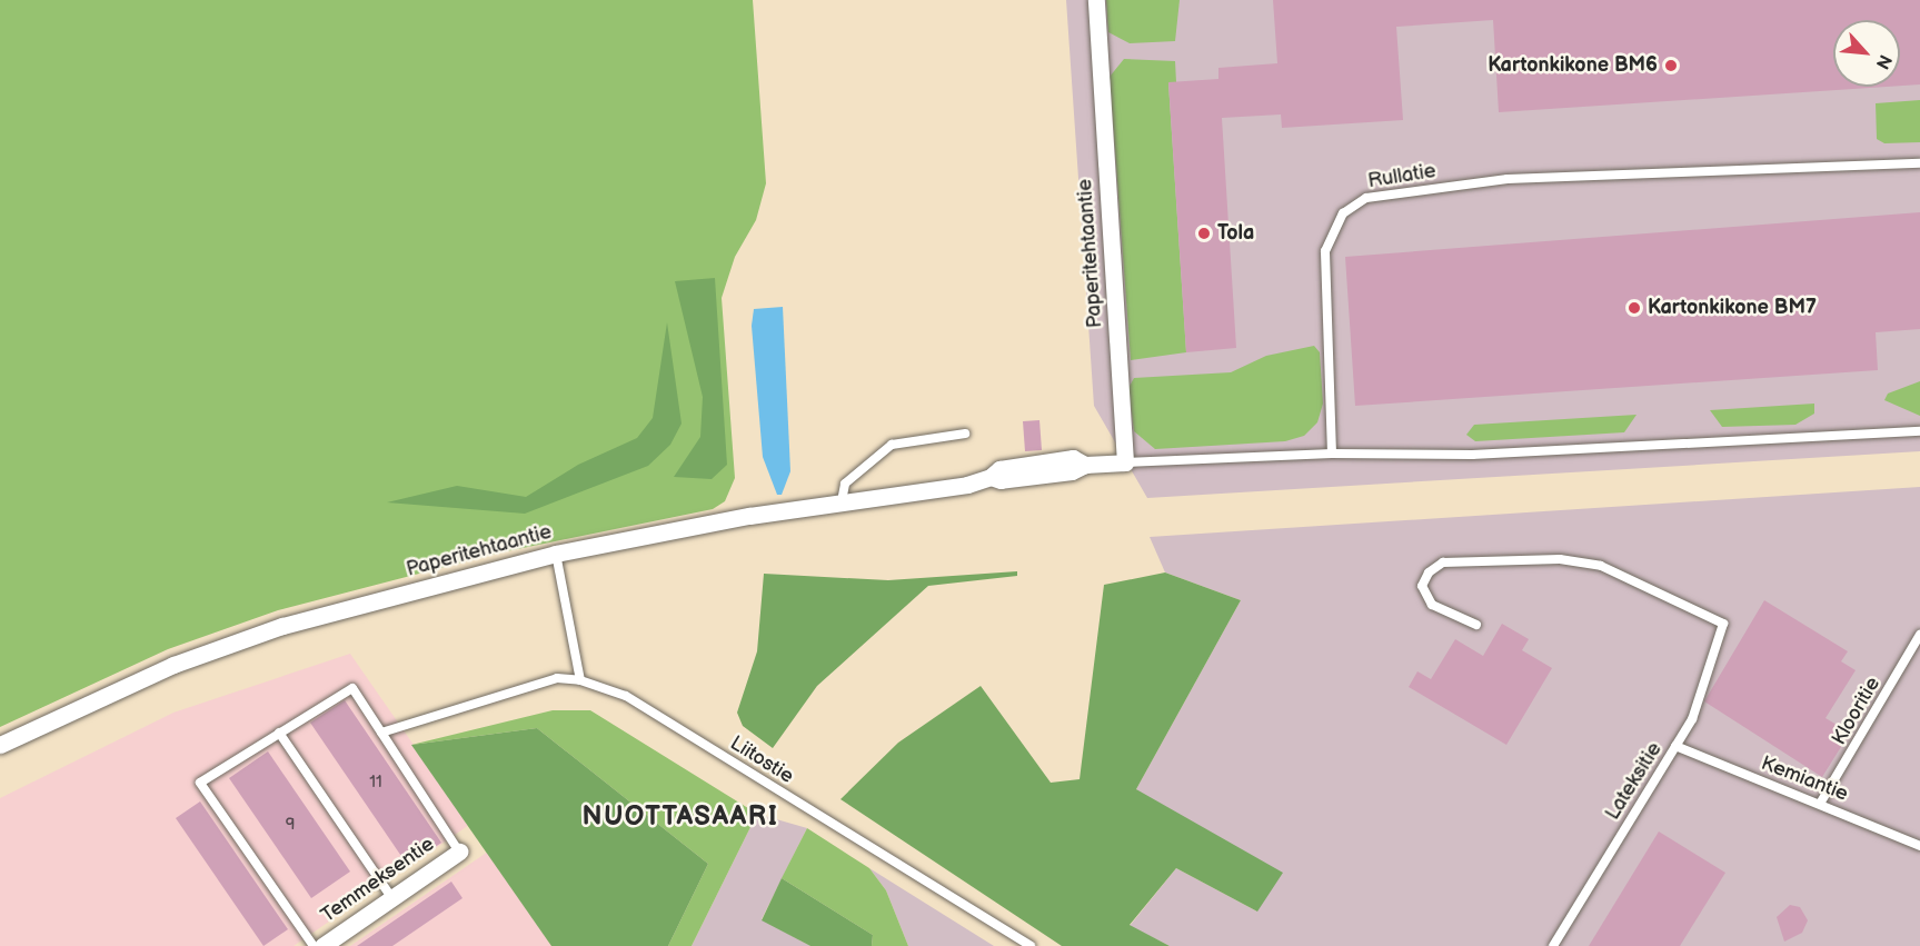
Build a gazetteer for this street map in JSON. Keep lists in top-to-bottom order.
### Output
{
  "streets": {
    "street": ["Paperitehtaantie", "Temmeksentie"],
    "lane": [
      "Rullatie",
      "Klooritie",
      "Liitostie",
      "Kemiantie",
      "Lateksitie"
    ]
  },
  "crossings": [
    ["Klooritie", "Kemiantie"],
    ["Kemiantie", "Lateksitie"]
  ],
  "districts": ["NUOTTASAARI"],
  "places": ["Kartonkikone BM6", "Tola", "Kartonkikone BM7"],
  "house_numbers": ["11", "9"],
  "north": "bottom right"
}
